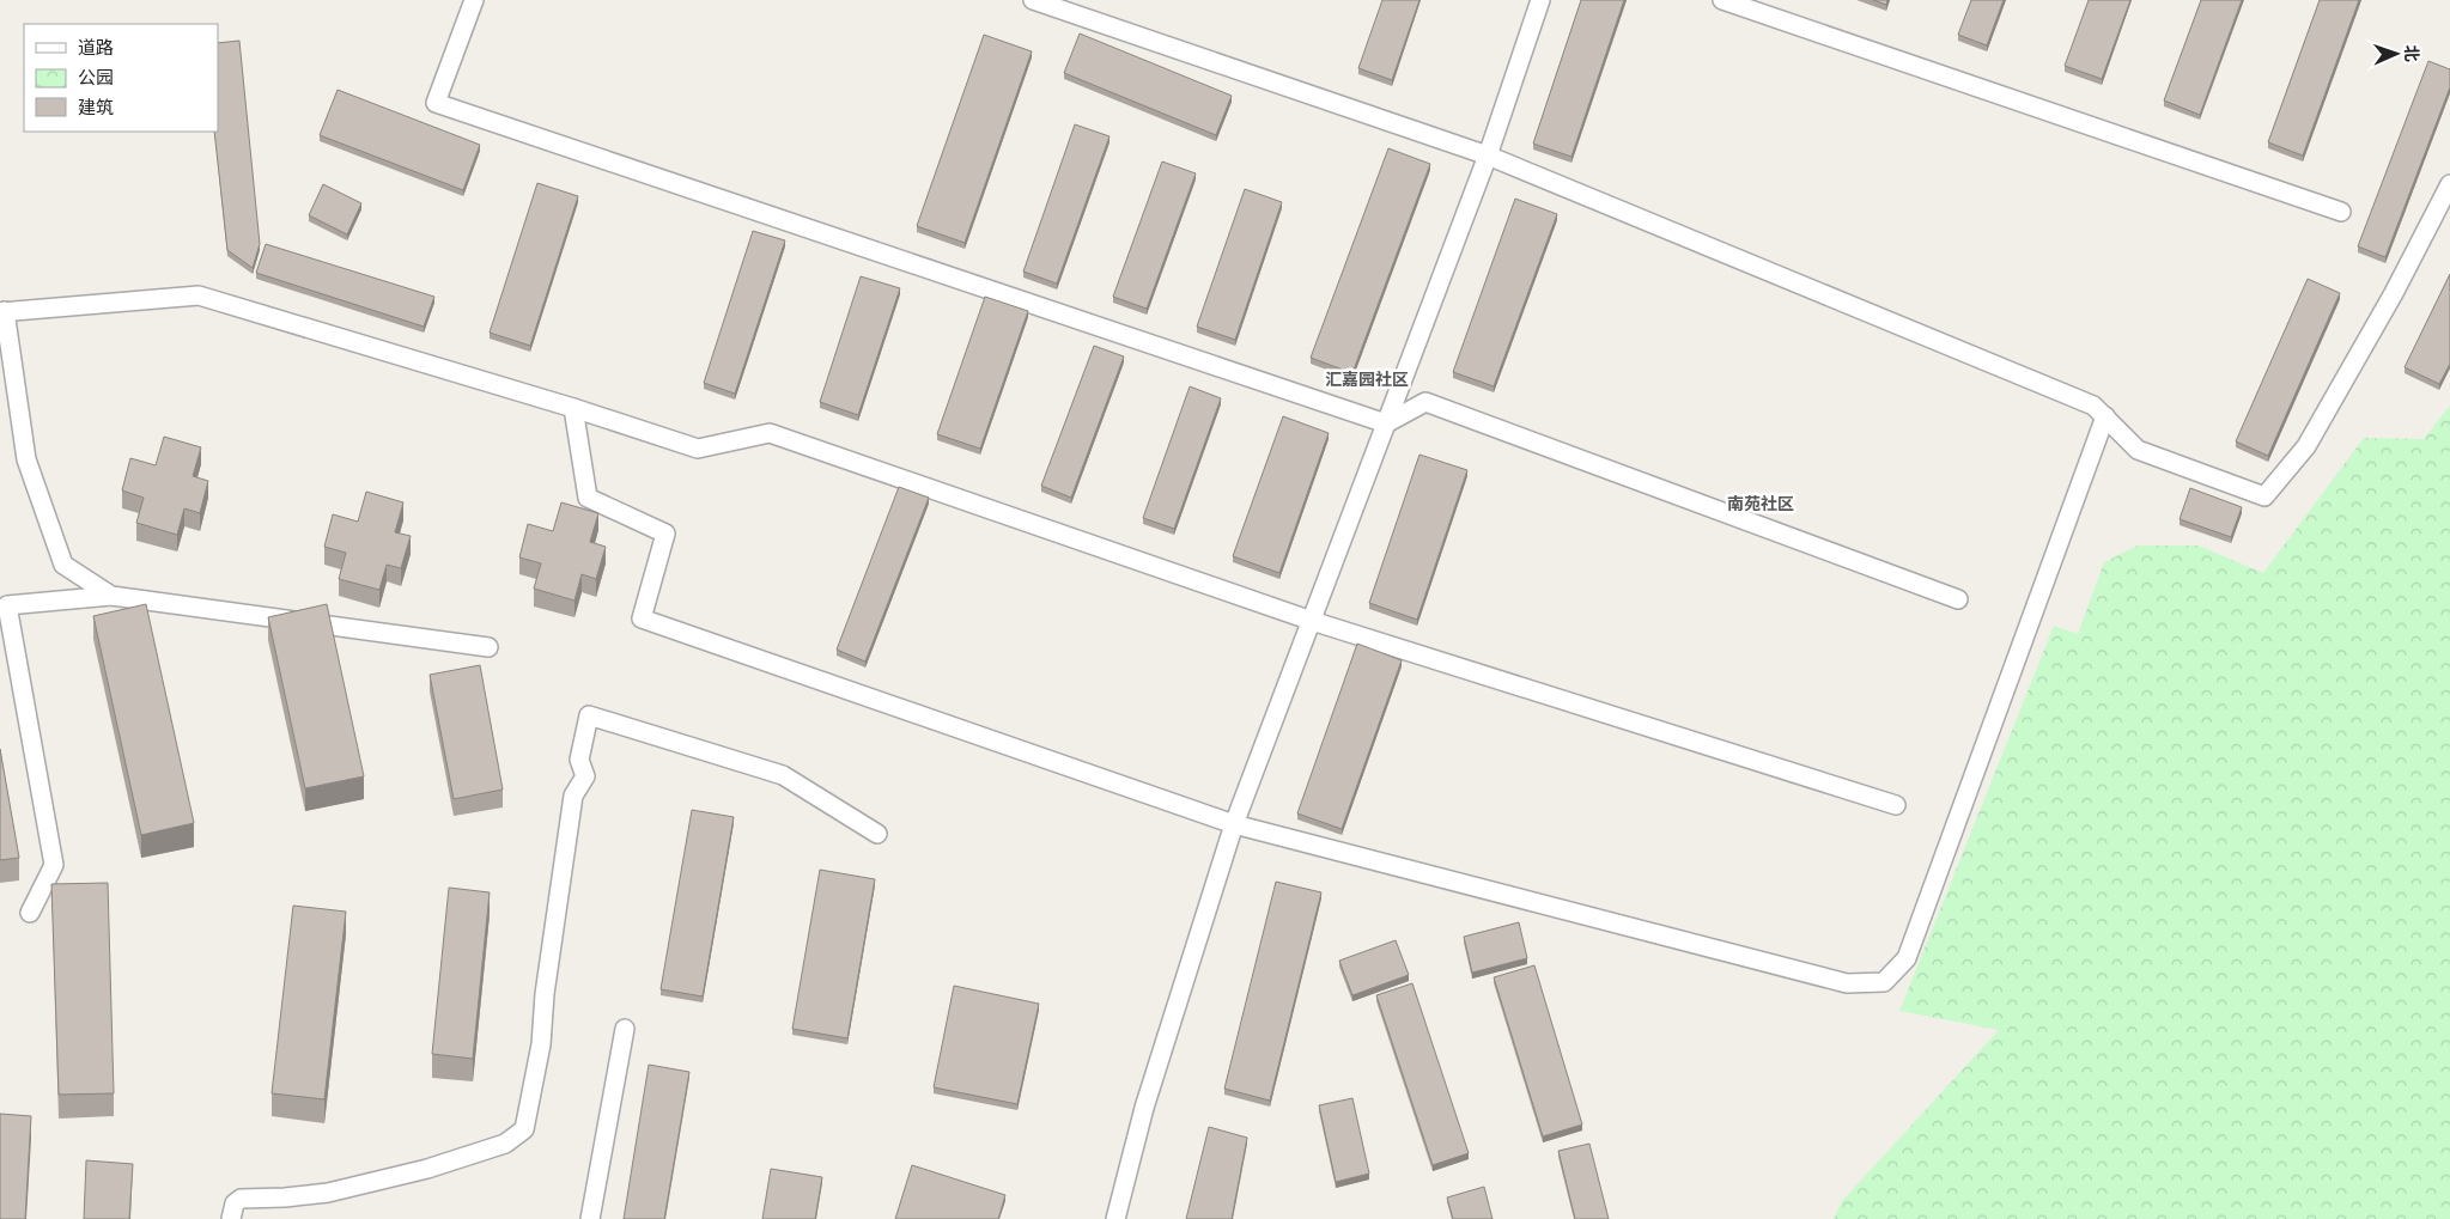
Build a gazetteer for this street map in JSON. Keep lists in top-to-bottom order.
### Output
{
  "districts": ["汇嘉园社区", "南苑社区"],
  "legend": ["道路", "公园", "建筑"],
  "north": "right"
}
